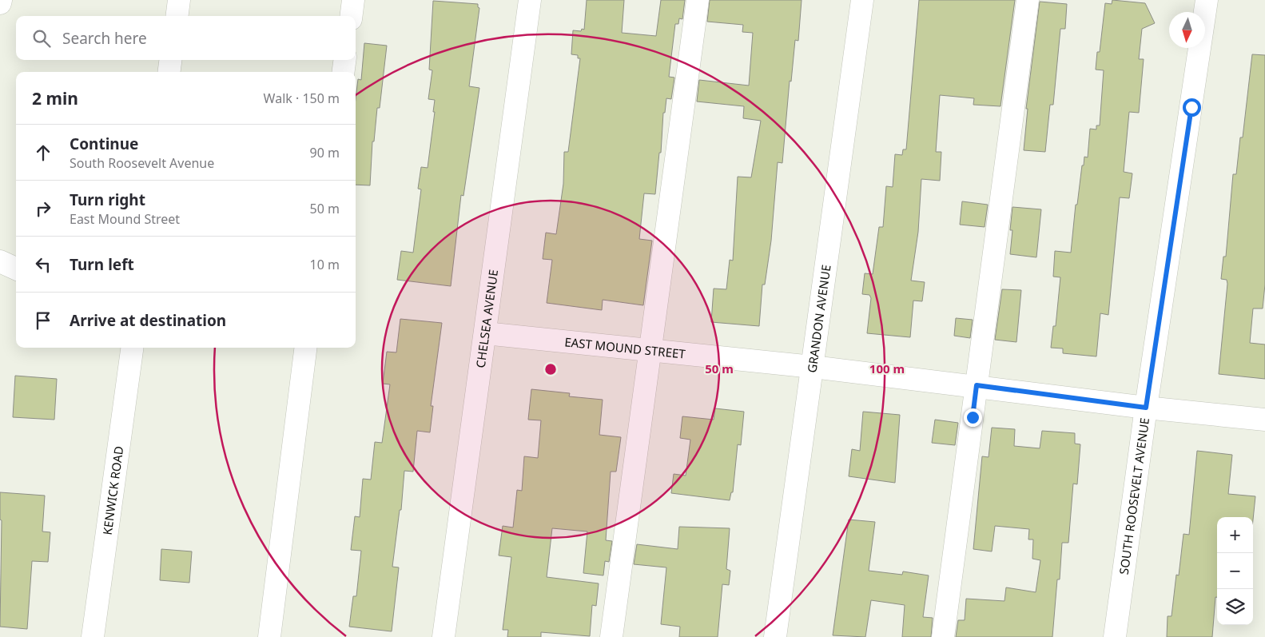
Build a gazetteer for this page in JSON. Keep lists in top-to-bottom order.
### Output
{
  "streets": {
    "street": [
      "CHELSEA AVENUE",
      "GRANDON AVENUE",
      "EAST MOUND STREET",
      "KENWICK ROAD",
      "SOUTH ROOSEVELT AVENUE"
    ]
  },
  "crossings": [
    ["CHELSEA AVENUE", "EAST MOUND STREET"],
    ["GRANDON AVENUE", "EAST MOUND STREET"],
    ["EAST MOUND STREET", "SOUTH ROOSEVELT AVENUE"]
  ],
  "north": "bottom",
  "page": {
    "search": "Search here",
    "heading": ["2 min", "Walk · 150 m"],
    "list": [
      ["Continue", "South Roosevelt Avenue", "90 m"],
      ["Turn right", "East Mound Street", "50 m"],
      ["Turn left", "10 m"],
      "Arrive at destination"
    ],
    "map_buttons": ["+", "−"]
  },
  "rings": ["50 m", "100 m"]
}
